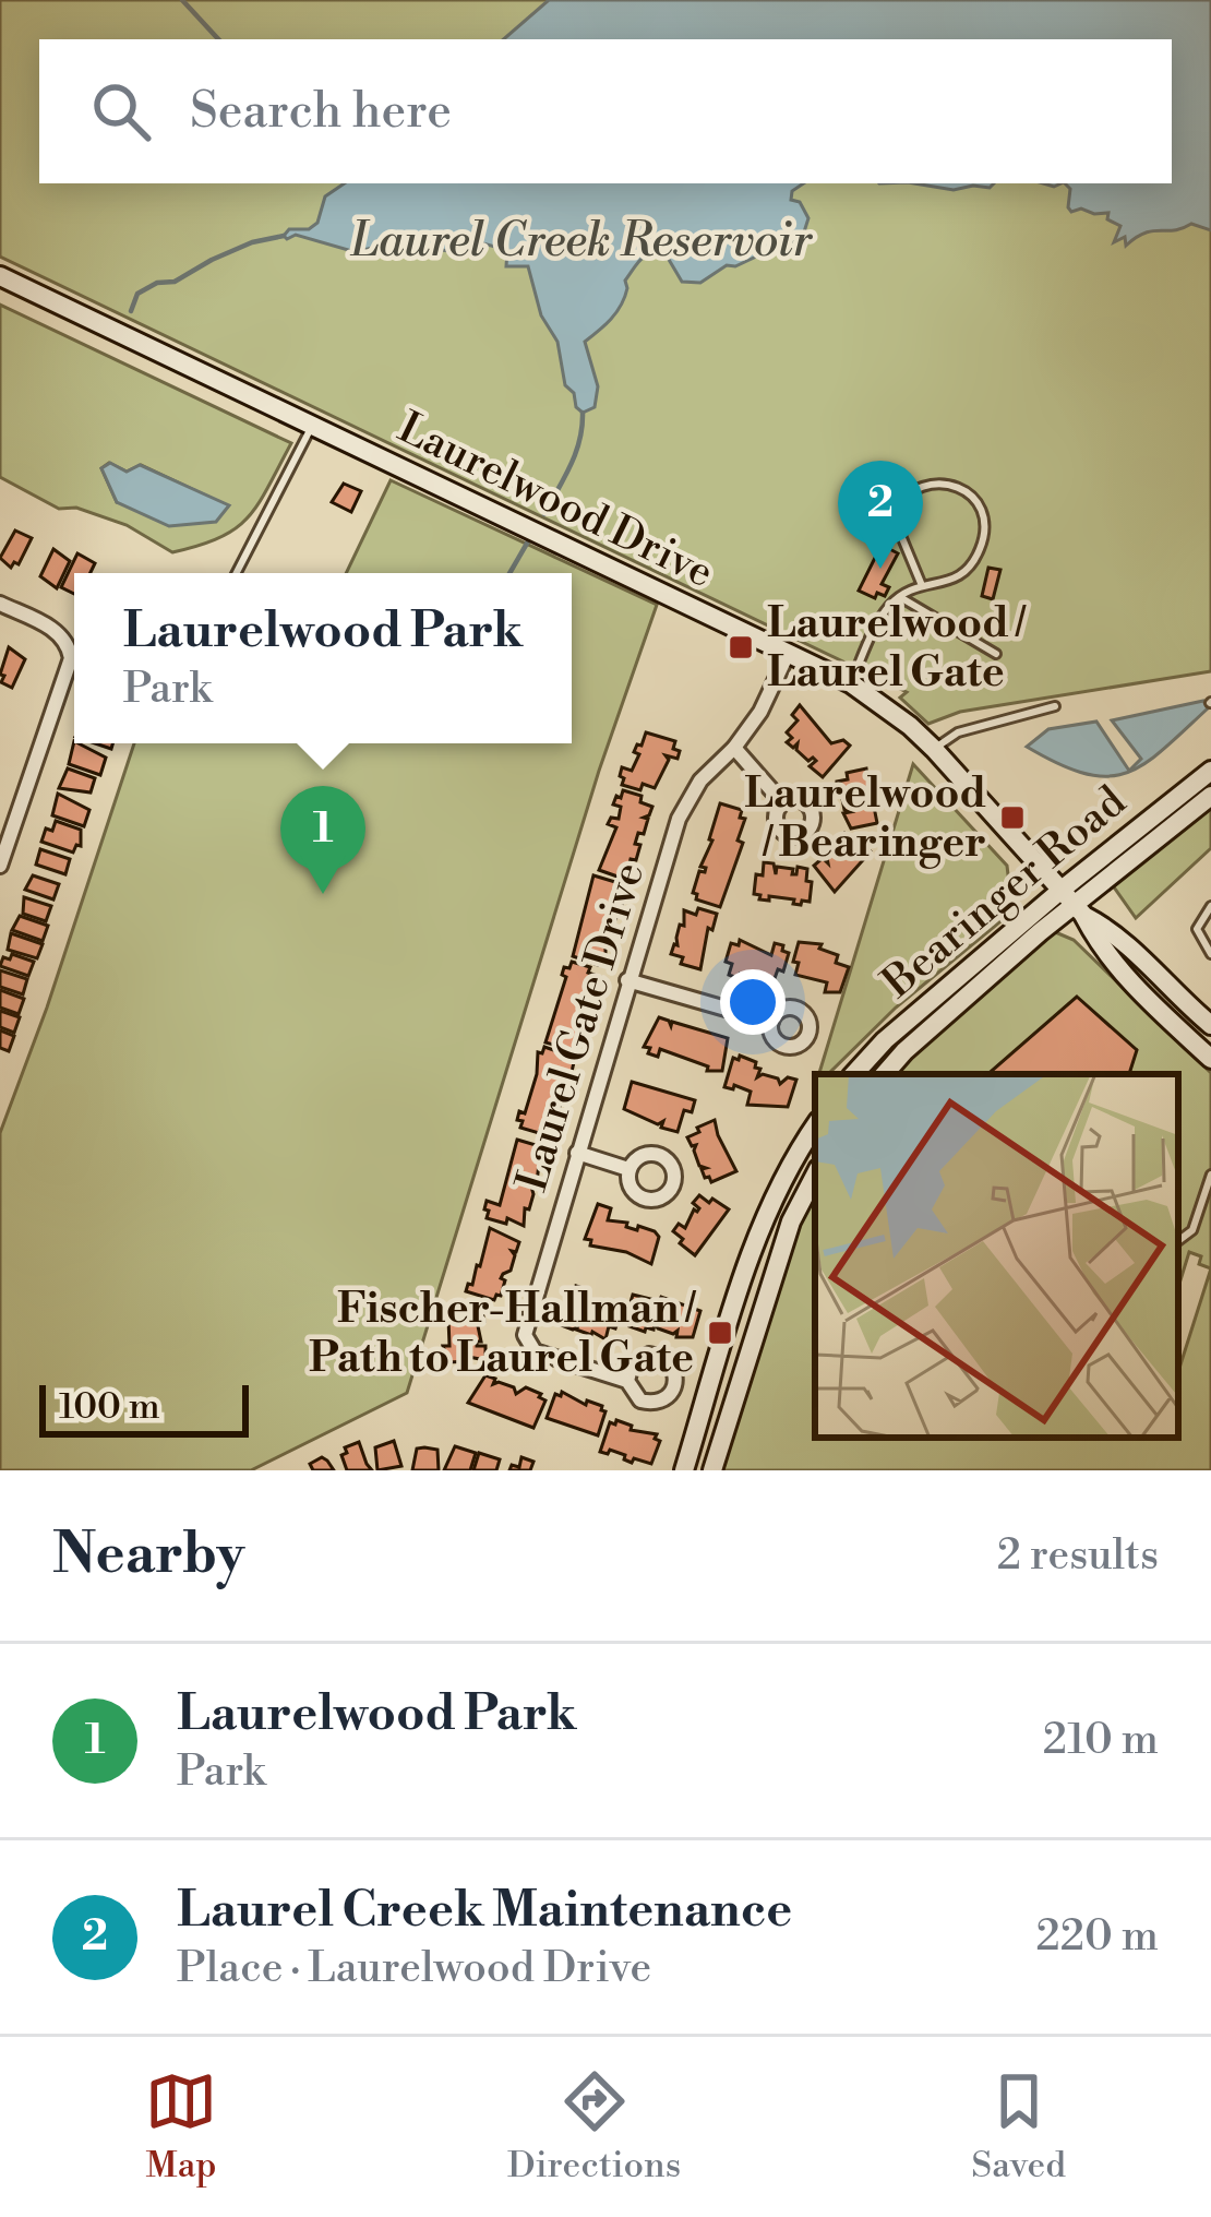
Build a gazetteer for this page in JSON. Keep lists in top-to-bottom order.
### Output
{
  "streets": {
    "street": ["Laurelwood Drive", "Bearinger Road", "Laurel Gate Drive"]
  },
  "crossings": [
    ["Laurelwood Drive", "Bearinger Road"],
    ["Laurelwood Drive", "Laurel Gate Drive"]
  ],
  "water": ["Laurel Creek Reservoir"],
  "places": {
    "transit": ["Laurelwood / Laurel Gate", "Laurelwood / Bearinger", "Fischer-Hallman / Path to Laurel Gate"]
  },
  "scale_bar": "100 m",
  "page": {
    "search": "Search here",
    "pins": ["2", "1"],
    "popup": ["Laurelwood Park", "Park"],
    "scale": "100 m",
    "heading": ["Nearby", "2 results"],
    "list": [
      {
        "mark": "1",
        "name": "Laurelwood Park",
        "note": "Park",
        "value": "210 m"
      },
      {
        "mark": "2",
        "name": "Laurel Creek Maintenance",
        "note": "Place · Laurelwood Drive",
        "value": "220 m"
      }
    ],
    "nav": ["Map", "Directions", "Saved"]
  }
}
